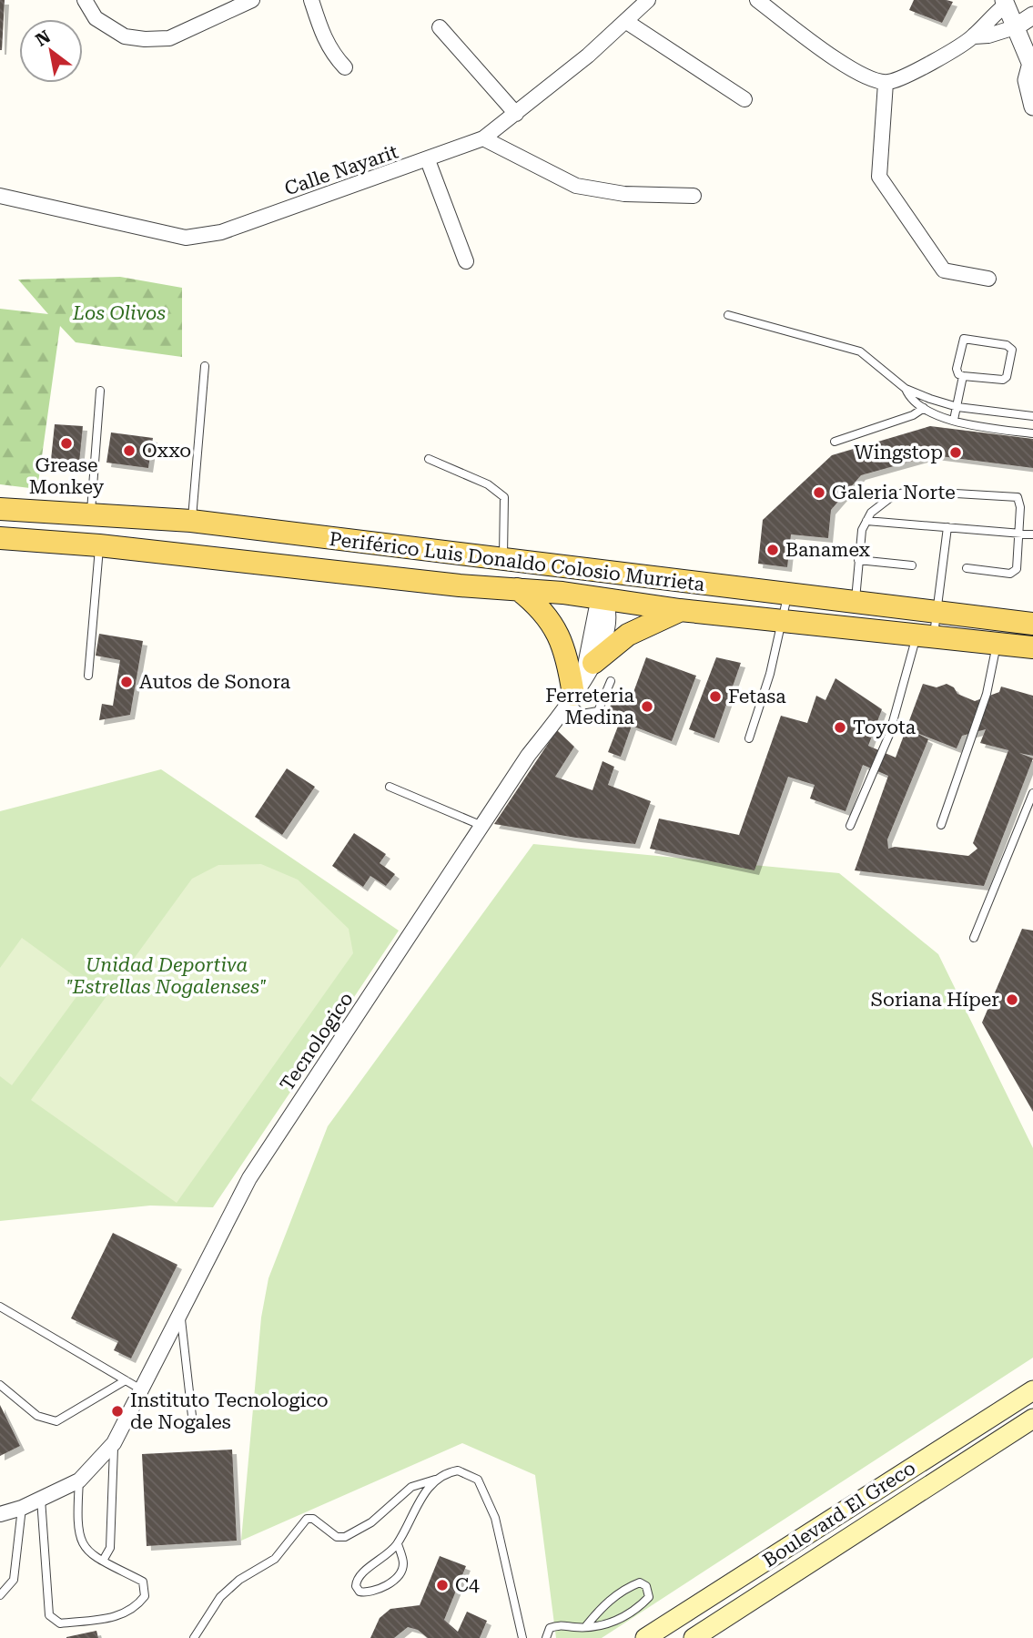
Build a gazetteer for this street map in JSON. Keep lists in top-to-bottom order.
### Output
{
  "streets": {
    "main road": ["Periférico Luis Donaldo Colosio Murrieta", "Boulevard El Greco"],
    "street": ["Calle Nayarit", "Tecnologico"]
  },
  "crossings": [
    ["Periférico Luis Donaldo Colosio Murrieta", "Tecnologico"]
  ],
  "parks": ["Los Olivos", "Unidad Deportiva \"Estrellas Nogalenses\""],
  "places": [
    "Grease Monkey",
    "Oxxo",
    "Wingstop",
    "Galeria Norte",
    "Banamex",
    "Autos de Sonora",
    "Fetasa",
    "Ferreteria Medina",
    "Toyota",
    "Soriana Híper",
    "Instituto Tecnologico de Nogales",
    "C4"
  ],
  "north": "top left"
}
